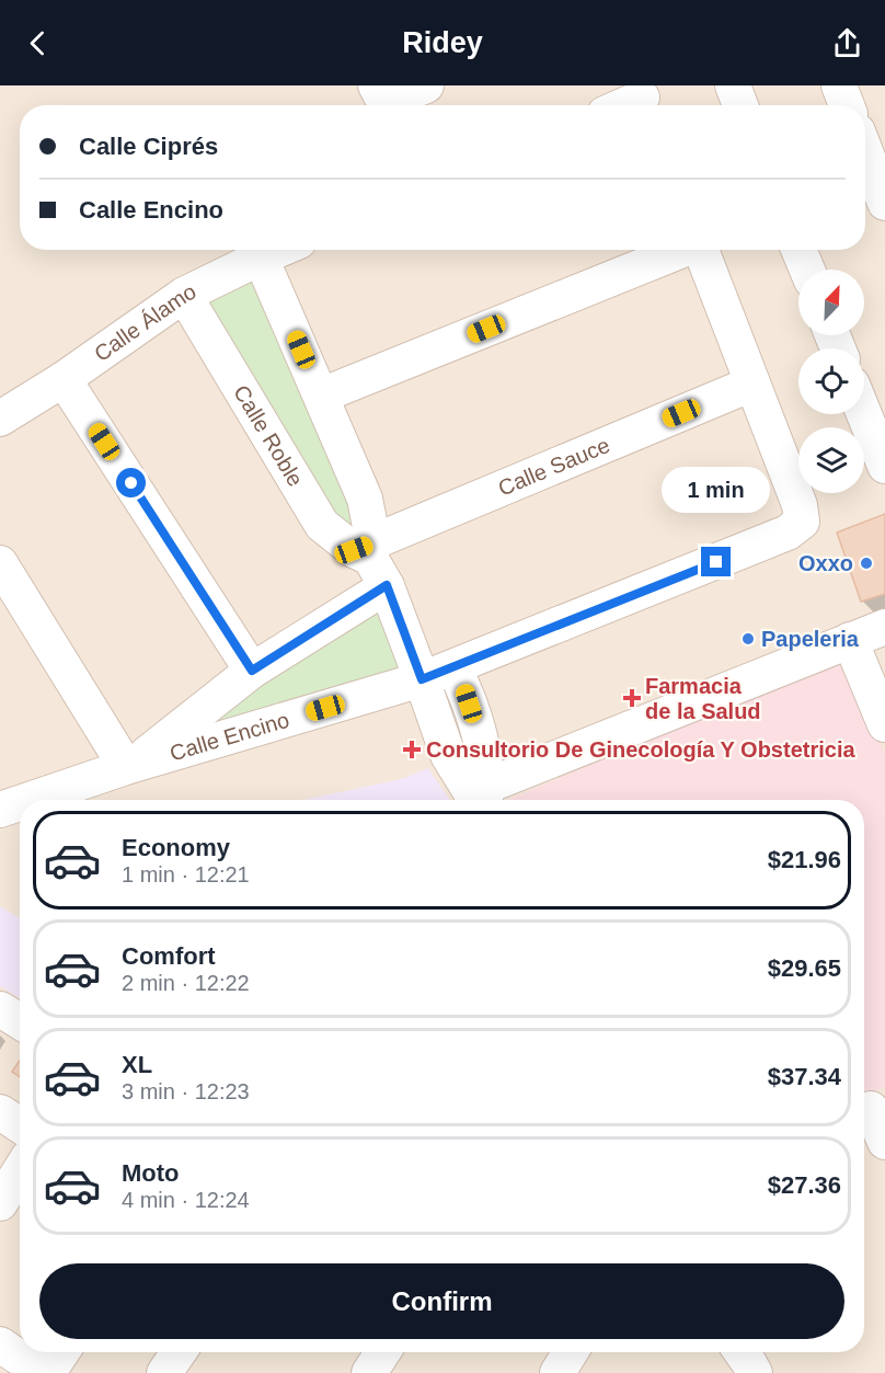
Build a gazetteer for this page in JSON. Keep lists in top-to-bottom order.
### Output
{
  "streets": {
    "street": [
      "Calle Álamo",
      "Calle Roble",
      "Calle Sauce",
      "Calle Encino"
    ]
  },
  "crossings": [
    ["Calle Álamo", "Calle Roble"],
    ["Calle Roble", "Calle Sauce"],
    ["Calle Roble", "Calle Encino"],
    ["Calle Sauce", "Calle Encino"]
  ],
  "places": {
    "other": ["Oxxo", "Papeleria"],
    "health": ["Farmacia de la Salud", "Consultorio De Ginecología Y Obstetricia"]
  },
  "north": "top right",
  "page": {
    "header": "Ridey",
    "banner": ["Calle Ciprés", "Calle Encino"],
    "bubble": "1 min",
    "list": [
      {
        "name": "Economy",
        "note": "1 min · 12:21",
        "value": "$21.96"
      },
      {
        "name": "Comfort",
        "note": "2 min · 12:22",
        "value": "$29.65"
      },
      {
        "name": "XL",
        "note": "3 min · 12:23",
        "value": "$37.34"
      },
      {
        "name": "Moto",
        "note": "4 min · 12:24",
        "value": "$27.36"
      }
    ],
    "buttons": "Confirm"
  }
}
